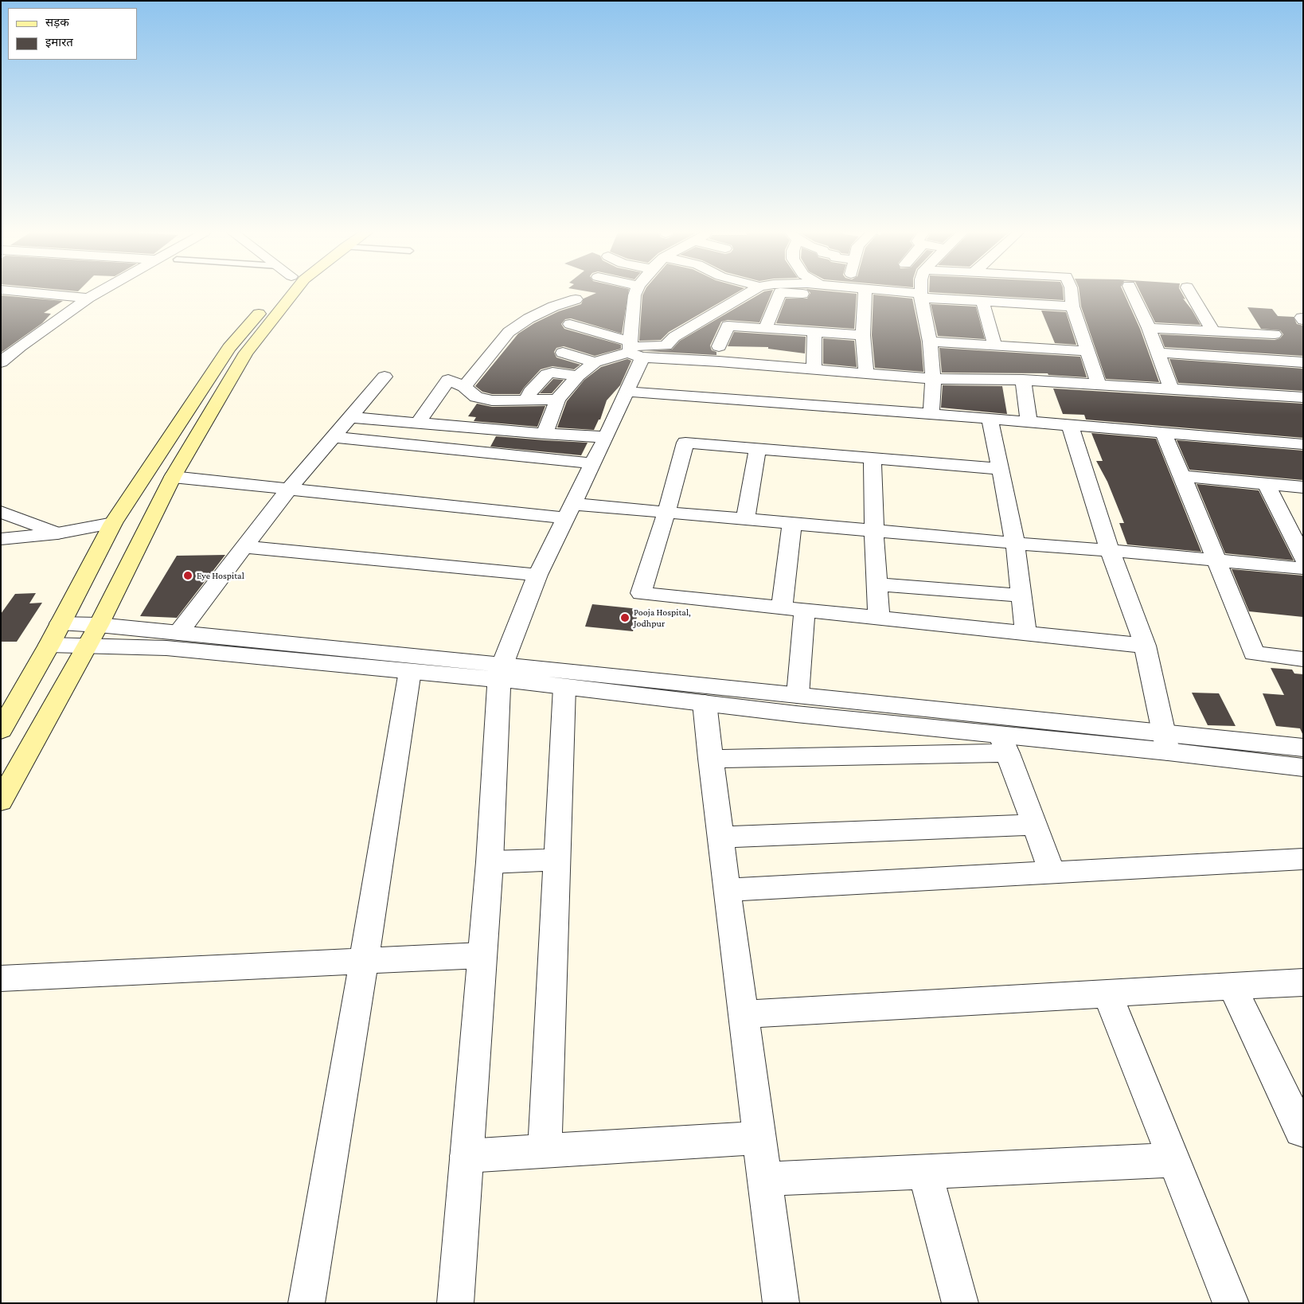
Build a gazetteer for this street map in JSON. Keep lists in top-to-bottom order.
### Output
{
  "places": ["Eye Hospital", "Pooja Hospital, Jodhpur"],
  "legend": ["सड़क", "इमारत"]
}
